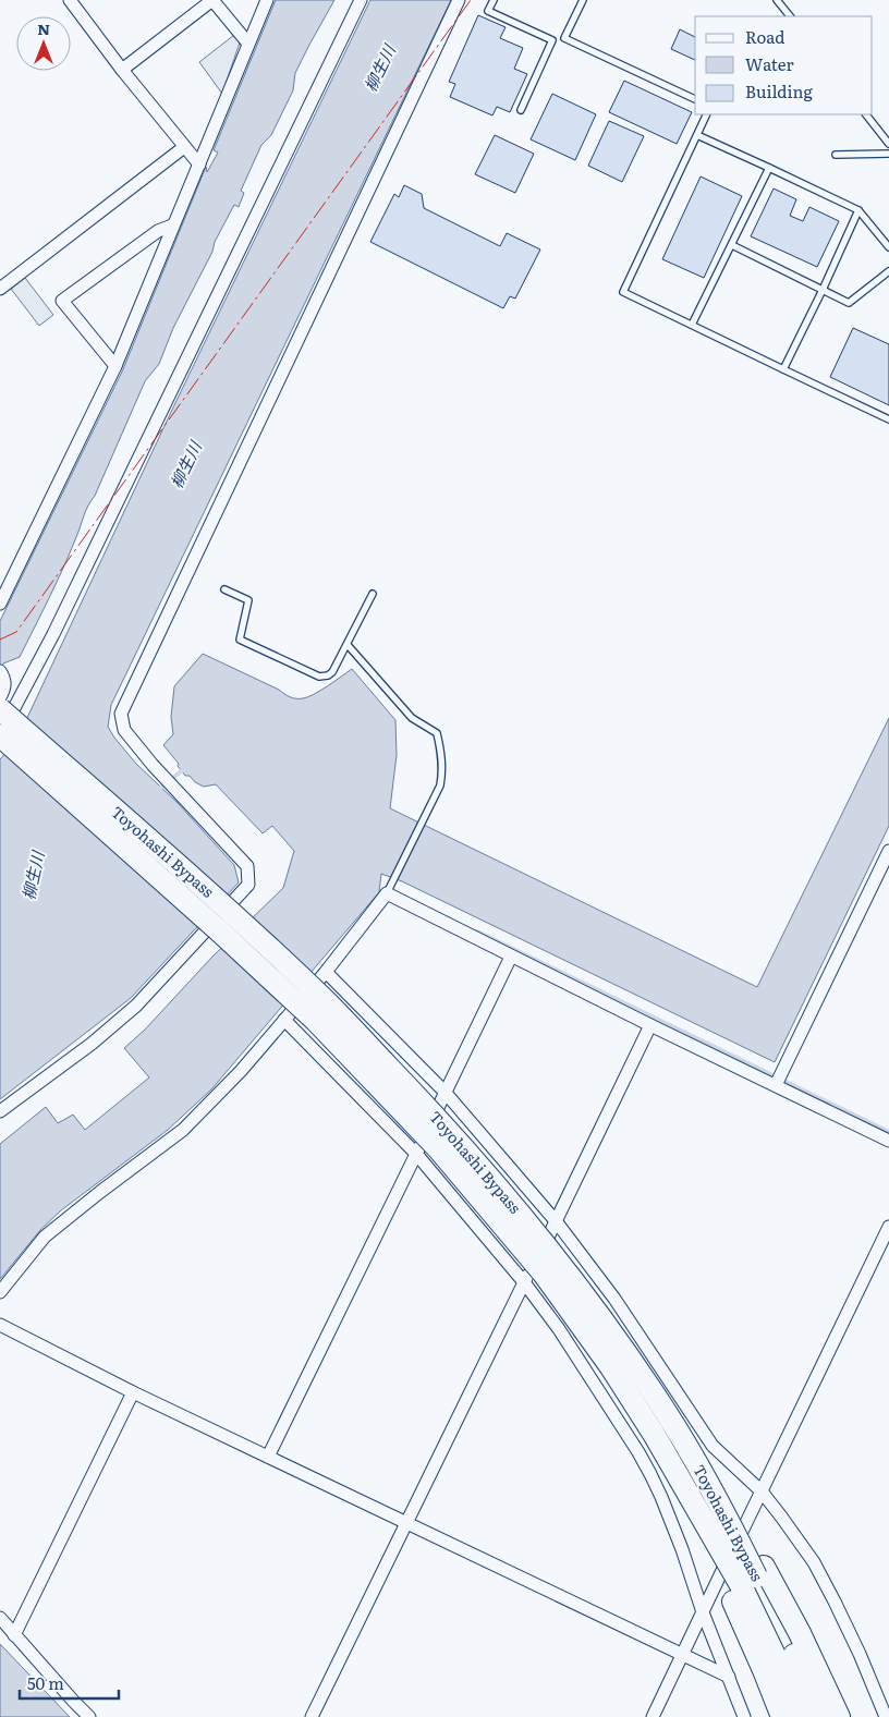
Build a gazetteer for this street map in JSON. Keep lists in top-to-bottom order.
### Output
{
  "streets": {
    "highway": ["Toyohashi Bypass"]
  },
  "water": ["柳生川"],
  "legend": ["Road", "Water", "Building"],
  "scale_bar": "50 m",
  "north": "top"
}
